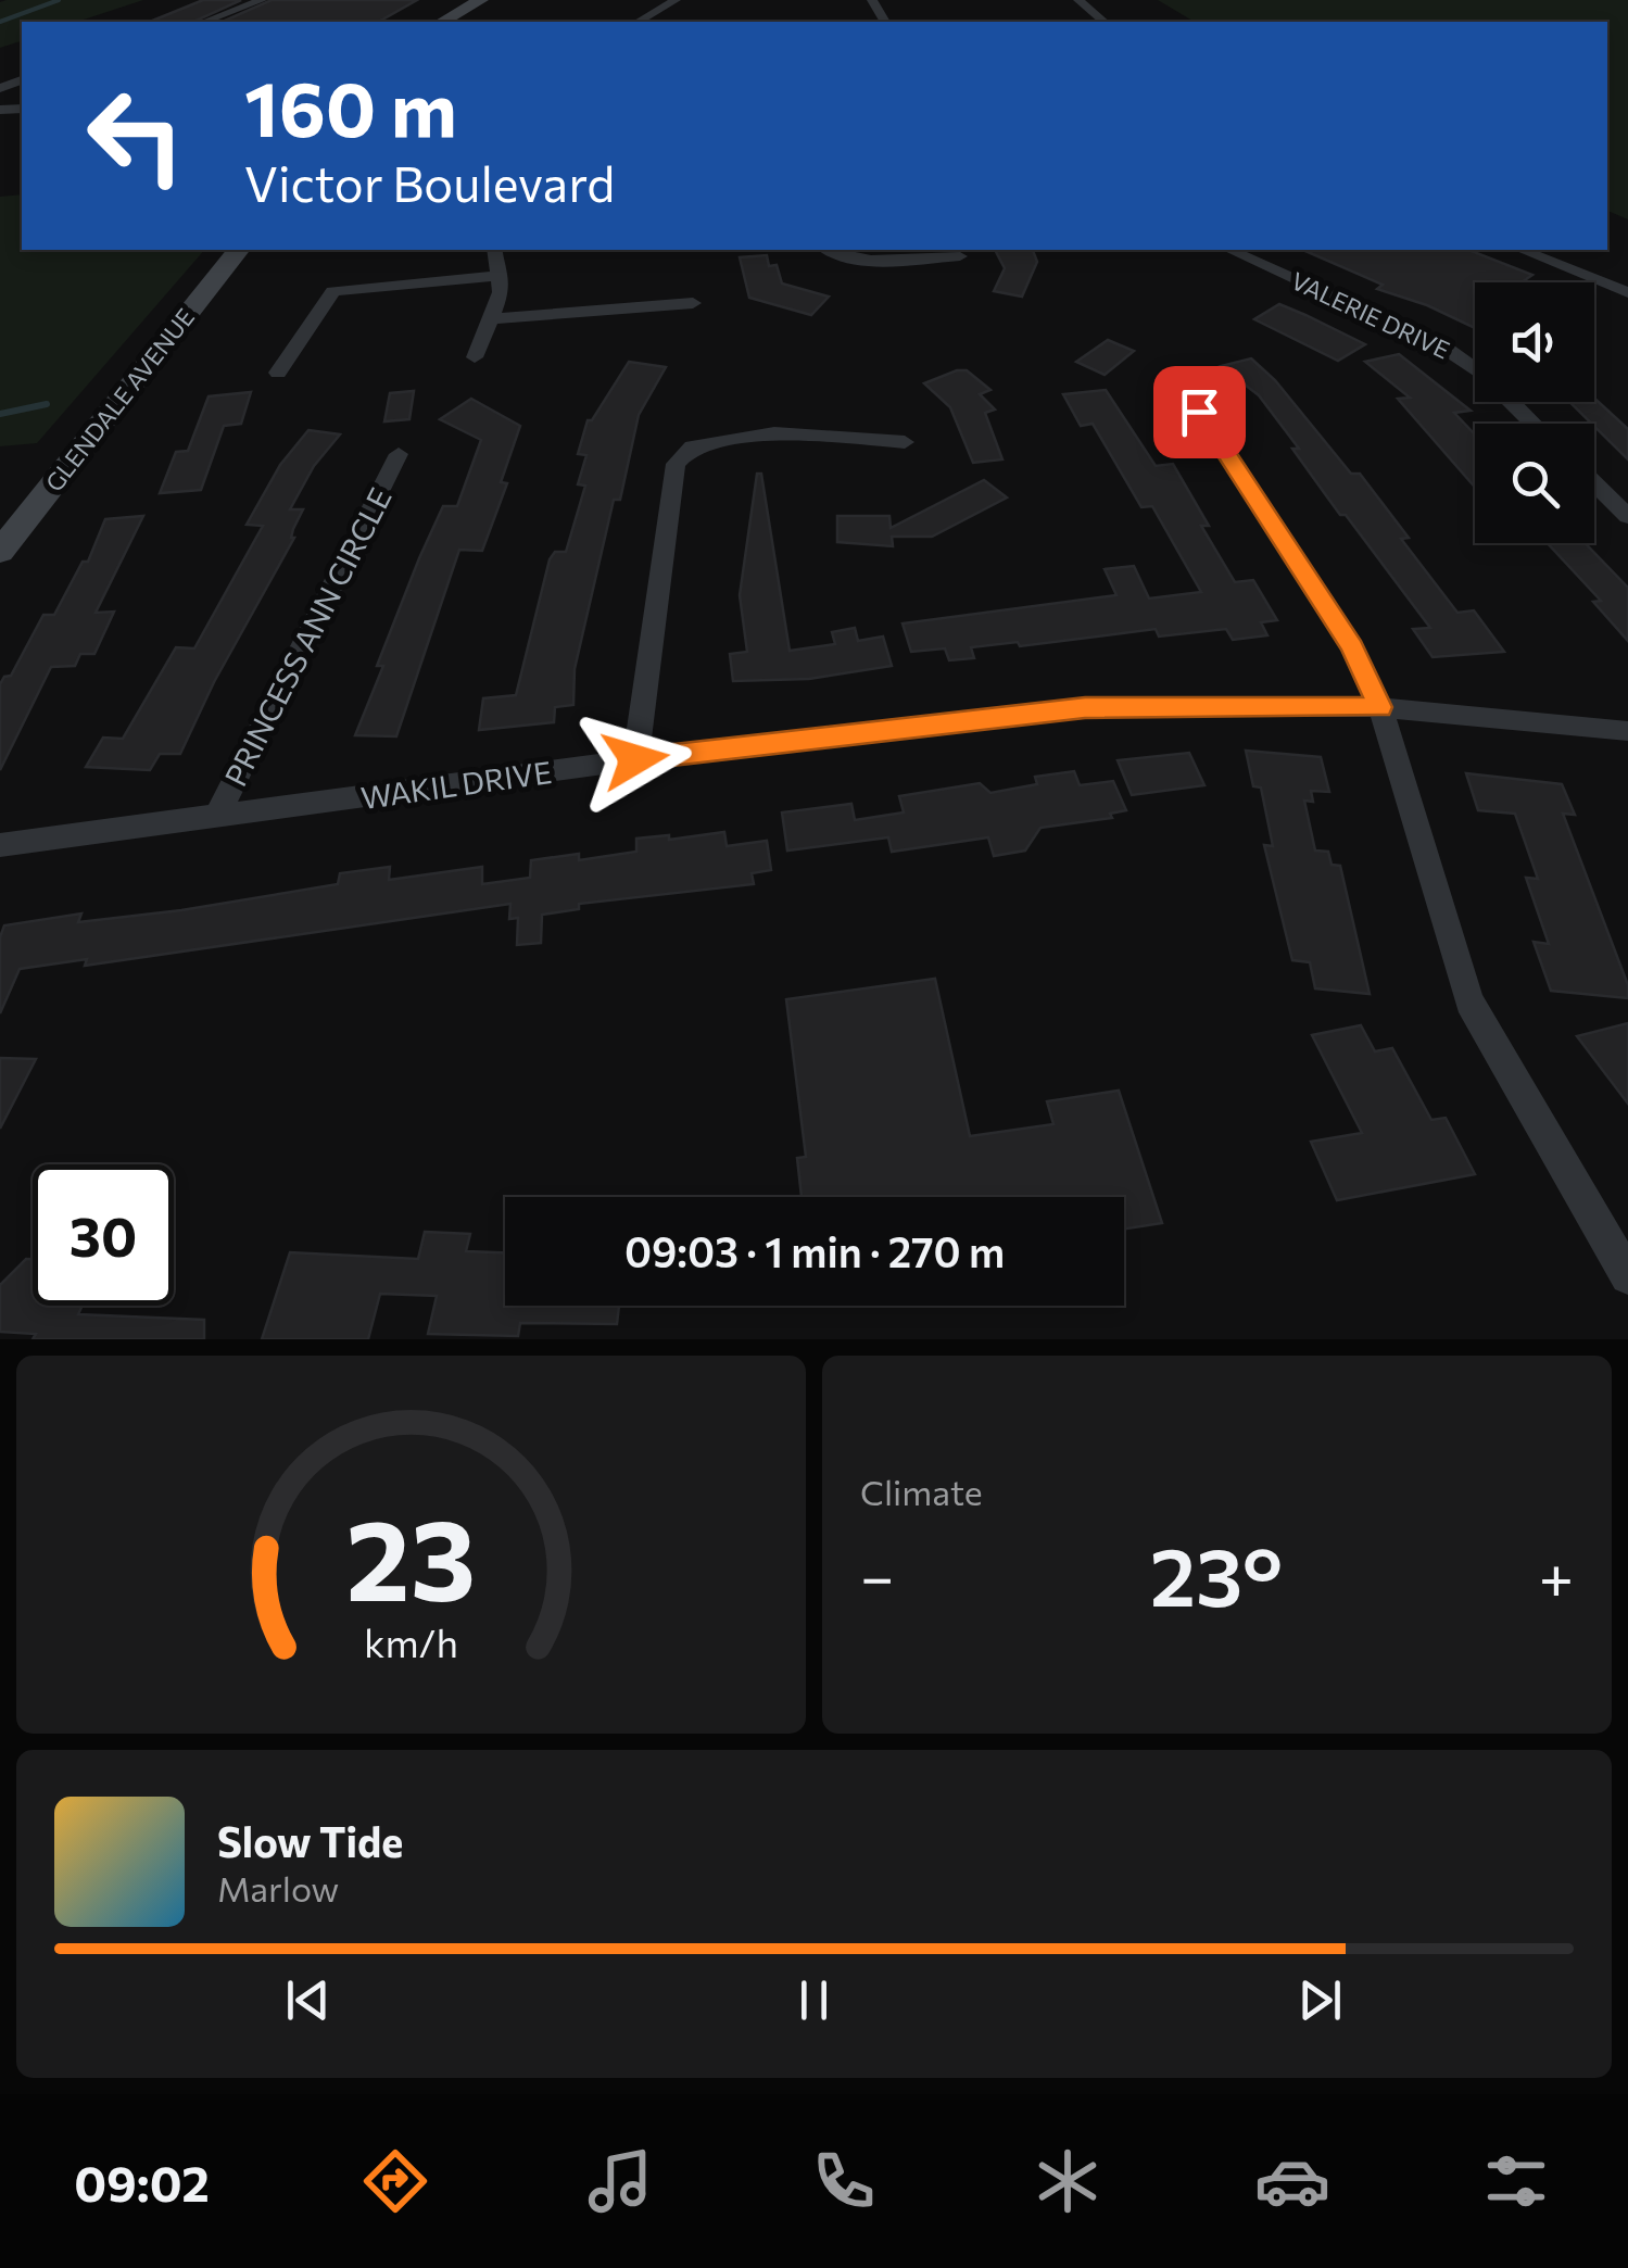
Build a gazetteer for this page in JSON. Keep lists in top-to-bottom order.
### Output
{
  "streets": {
    "main road": ["GLENDALE AVENUE"],
    "street": ["VALERIE DRIVE", "PRINCESS ANN CIRCLE", "WAKIL DRIVE"]
  },
  "crossings": [
    ["PRINCESS ANN CIRCLE", "WAKIL DRIVE"]
  ],
  "page": {
    "turn": ["160 m", "Victor Boulevard"],
    "limit": "30",
    "trip": "09:03 · 1 min · 270 m",
    "tile": "Climate",
    "heat": ["−", "23°", "+"],
    "song": ["Slow Tide", "Marlow"],
    "tabs": "09:02",
    "gauge": ["23", "km/h"]
  }
}
